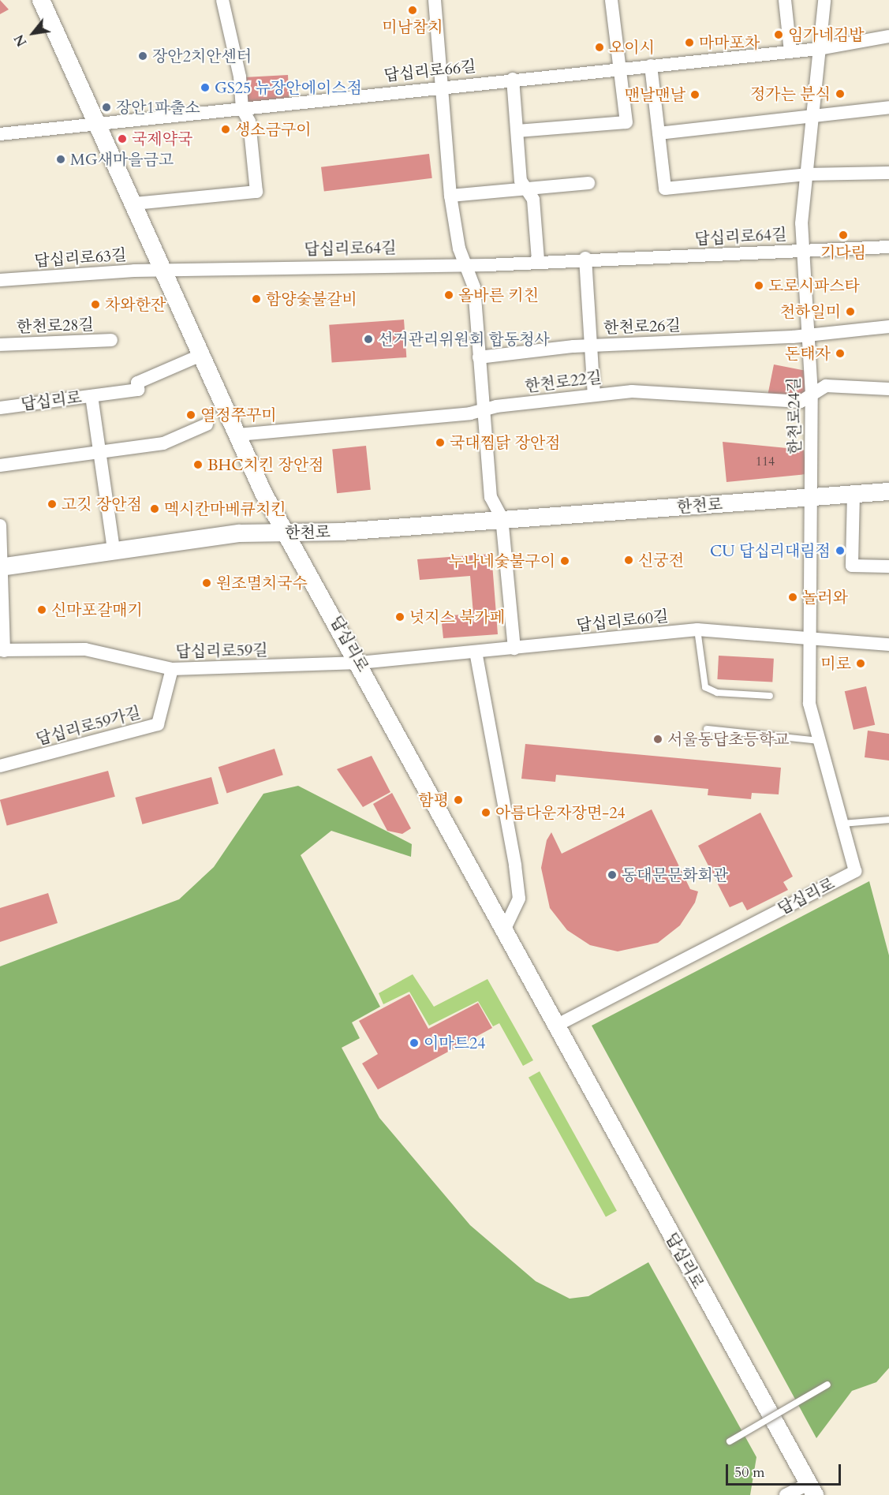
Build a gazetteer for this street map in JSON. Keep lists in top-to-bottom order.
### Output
{
  "streets": {
    "main road": ["답십리로", "한천로"],
    "street": [
      "답십리로66길",
      "답십리로64길",
      "답십리로63길",
      "한천로28길",
      "한천로26길",
      "한천로22길",
      "한천로24길",
      "답십리로60길",
      "답십리로59길",
      "답십리로59가길"
    ]
  },
  "crossings": [
    ["답십리로66길", "답십리로"],
    ["답십리로66길", "한천로24길"],
    ["답십리로64길", "답십리로63길"],
    ["답십리로64길", "답십리로"],
    ["답십리로64길", "한천로24길"],
    ["답십리로63길", "답십리로"],
    ["한천로26길", "한천로24길"],
    ["한천로22길", "답십리로"],
    ["한천로22길", "한천로24길"],
    ["답십리로", "한천로"],
    ["답십리로", "답십리로60길"],
    ["답십리로", "답십리로59길"],
    ["한천로24길", "한천로"],
    ["답십리로60길", "답십리로59길"],
    ["답십리로59길", "답십리로59가길"]
  ],
  "places": [
    "미남참치",
    "임가네김밥",
    "마마포차",
    "오이시",
    "장안2치안센터",
    "GS25 뉴장안에이스점",
    "정가는 분식",
    "맨날맨날",
    "장안1파출소",
    "생소금구이",
    "국제약국",
    "MG새마을금고",
    "기다림",
    "도로시파스타",
    "올바른 키친",
    "함양숯불갈비",
    "차와한잔",
    "천하일미",
    "선거관리위원회 합동청사",
    "돈태자",
    "열정쭈꾸미",
    "국대찜닭 장안점",
    "BHC치킨 장안점",
    "고깃 장안점",
    "멕시칸마베큐치킨",
    "CU 답십리대림점",
    "신궁전",
    "누나네숯불구이",
    "원조멸치국수",
    "놀러와",
    "신마포갈매기",
    "넛지스 북카페",
    "미로",
    "서울동답초등학교",
    "함평",
    "아름다운자장면-24",
    "동대문문화회관",
    "이마트24"
  ],
  "house_numbers": ["114"],
  "scale_bar": "50 m",
  "north": "bottom left"
}
